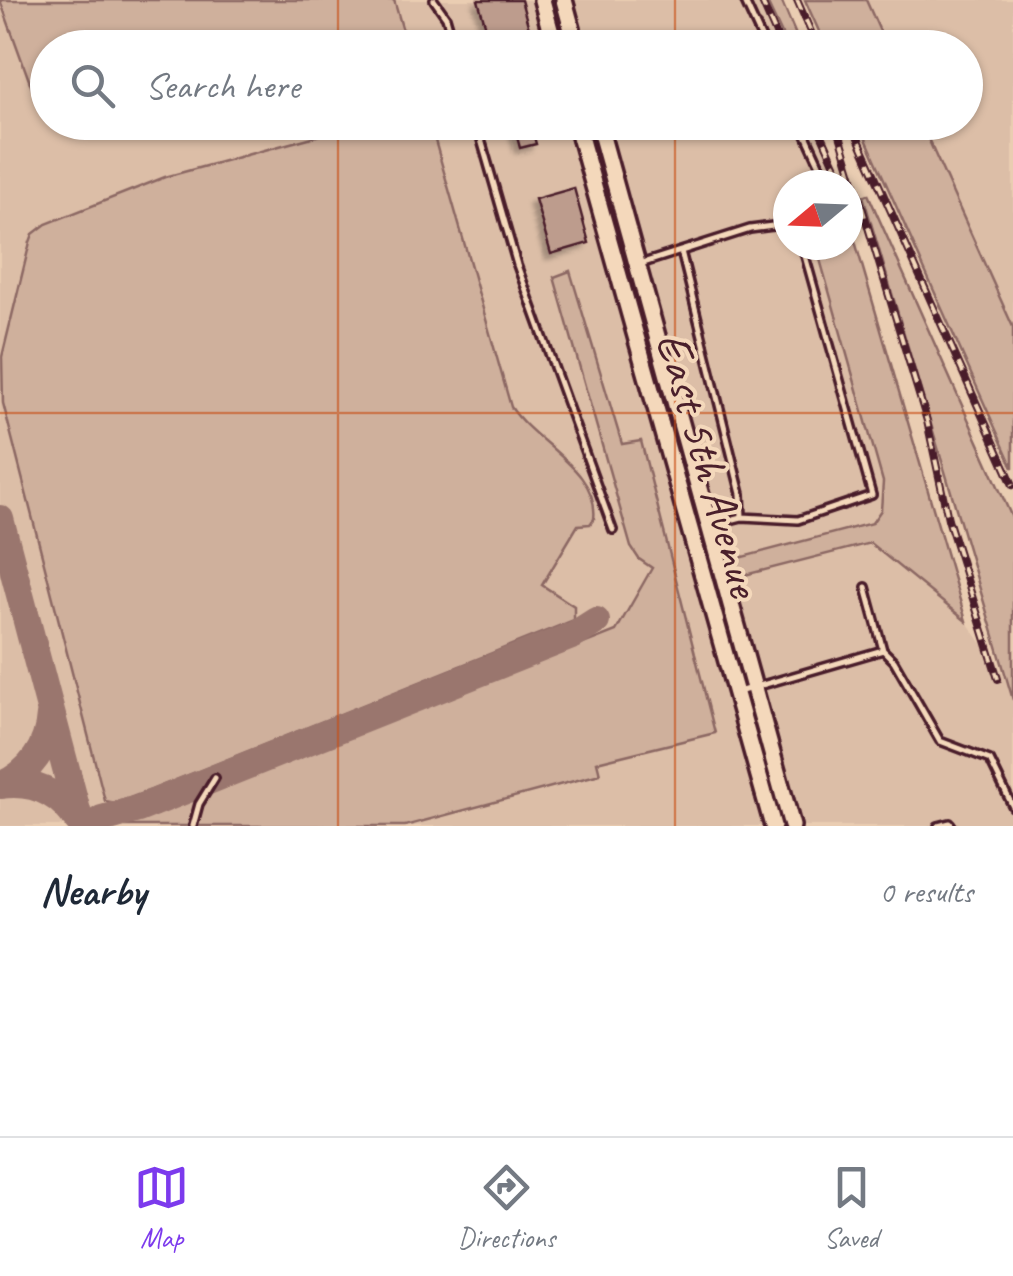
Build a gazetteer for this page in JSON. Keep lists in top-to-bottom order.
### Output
{
  "streets": {
    "main road": ["East 5th Avenue"]
  },
  "north": "left",
  "page": {
    "search": "Search here",
    "heading": ["Nearby", "0 results"],
    "nav": ["Map", "Directions", "Saved"]
  }
}
